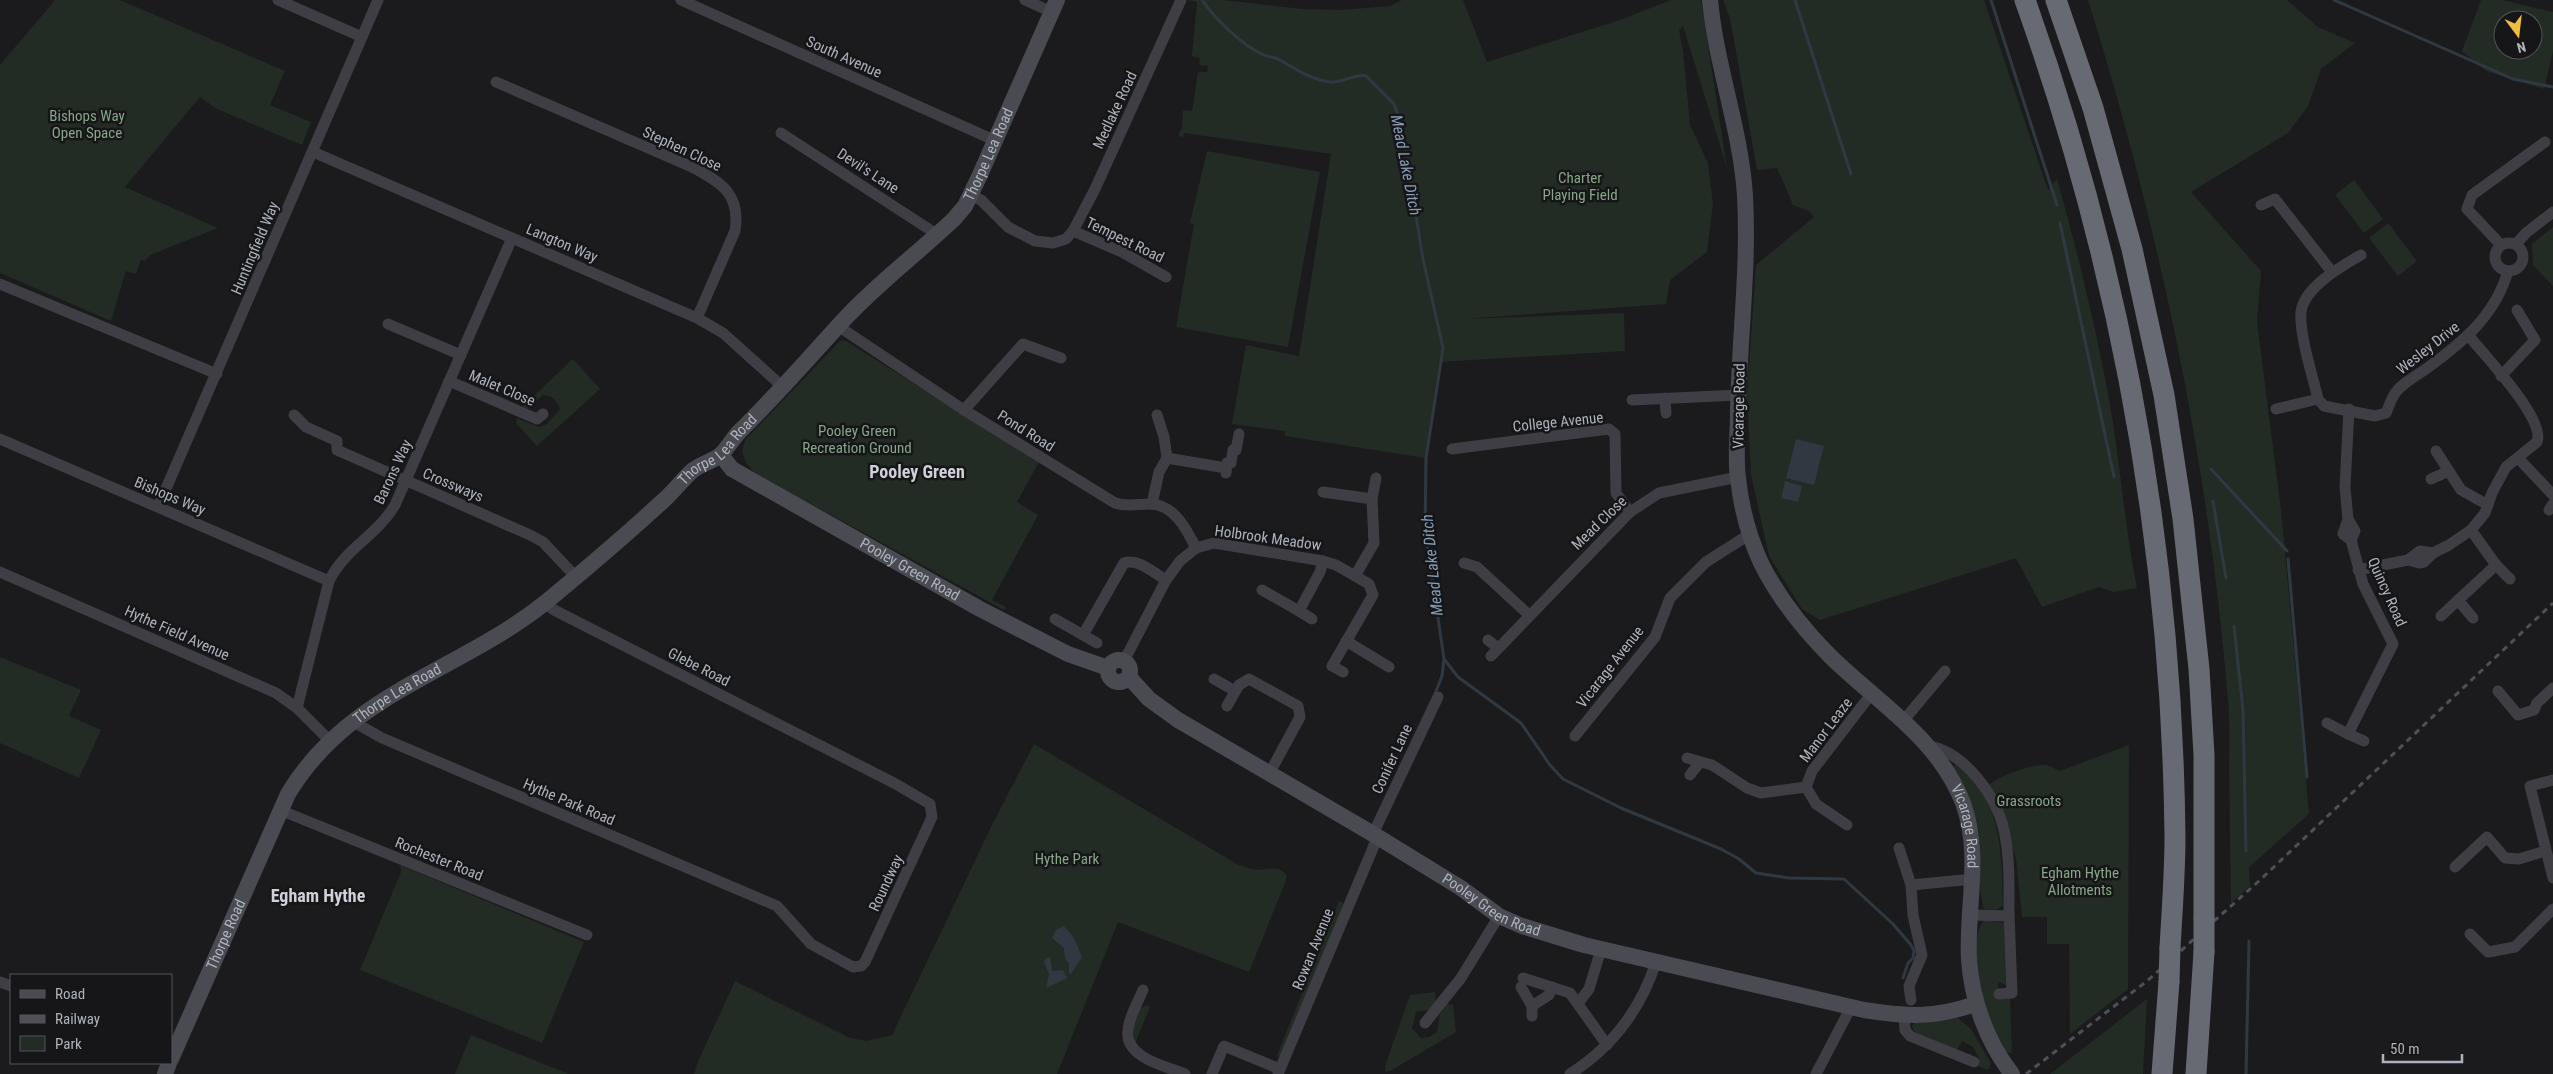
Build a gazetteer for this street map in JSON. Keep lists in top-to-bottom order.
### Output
{
  "streets": {
    "main road": [
      "Thorpe Lea Road",
      "Vicarage Road",
      "Pooley Green Road",
      "Thorpe Road"
    ],
    "street": [
      "South Avenue",
      "Medlake Road",
      "Stephen Close",
      "Devil's Lane",
      "Tempest Road",
      "Langton Way",
      "Huntingfield Way",
      "Wesley Drive",
      "Malet Close",
      "College Avenue",
      "Pond Road",
      "Barons Way",
      "Crossways",
      "Bishops Way",
      "Mead Close",
      "Holbrook Meadow",
      "Quincy Road",
      "Hythe Field Avenue",
      "Glebe Road",
      "Vicarage Avenue",
      "Manor Leaze",
      "Conifer Lane",
      "Hythe Park Road",
      "Rochester Road",
      "Roundway",
      "Rowan Avenue"
    ]
  },
  "crossings": [
    ["South Avenue", "Thorpe Lea Road"],
    ["Medlake Road", "Tempest Road"],
    ["Stephen Close", "Langton Way"],
    ["Thorpe Lea Road", "Devil's Lane"],
    ["Thorpe Lea Road", "Tempest Road"],
    ["Thorpe Lea Road", "Langton Way"],
    ["Thorpe Lea Road", "Pond Road"],
    ["Thorpe Lea Road", "Crossways"],
    ["Thorpe Lea Road", "Pooley Green Road"],
    ["Thorpe Lea Road", "Hythe Field Avenue"],
    ["Thorpe Lea Road", "Glebe Road"],
    ["Thorpe Lea Road", "Hythe Park Road"],
    ["Thorpe Lea Road", "Rochester Road"],
    ["Thorpe Lea Road", "Thorpe Road"],
    ["Langton Way", "Huntingfield Way"],
    ["Langton Way", "Barons Way"],
    ["Huntingfield Way", "Bishops Way"],
    ["Wesley Drive", "Quincy Road"],
    ["Malet Close", "Barons Way"],
    ["Vicarage Road", "Mead Close"],
    ["Vicarage Road", "Pooley Green Road"],
    ["Vicarage Road", "Vicarage Avenue"],
    ["Vicarage Road", "Manor Leaze"],
    ["College Avenue", "Mead Close"],
    ["Barons Way", "Crossways"],
    ["Barons Way", "Bishops Way"],
    ["Barons Way", "Hythe Field Avenue"],
    ["Holbrook Meadow", "Pooley Green Road"],
    ["Pooley Green Road", "Conifer Lane"],
    ["Pooley Green Road", "Rowan Avenue"],
    ["Glebe Road", "Roundway"],
    ["Conifer Lane", "Rowan Avenue"],
    ["Hythe Park Road", "Roundway"],
    ["Rochester Road", "Thorpe Road"]
  ],
  "districts": ["Pooley Green", "Egham Hythe"],
  "water": ["Mead Lake Ditch"],
  "parks": [
    "Bishops Way Open Space",
    "Charter Playing Field",
    "Pooley Green Recreation Ground",
    "Grassroots",
    "Hythe Park",
    "Egham Hythe Allotments"
  ],
  "legend": ["Road", "Railway", "Park"],
  "scale_bar": "50 m",
  "north": "bottom"
}
